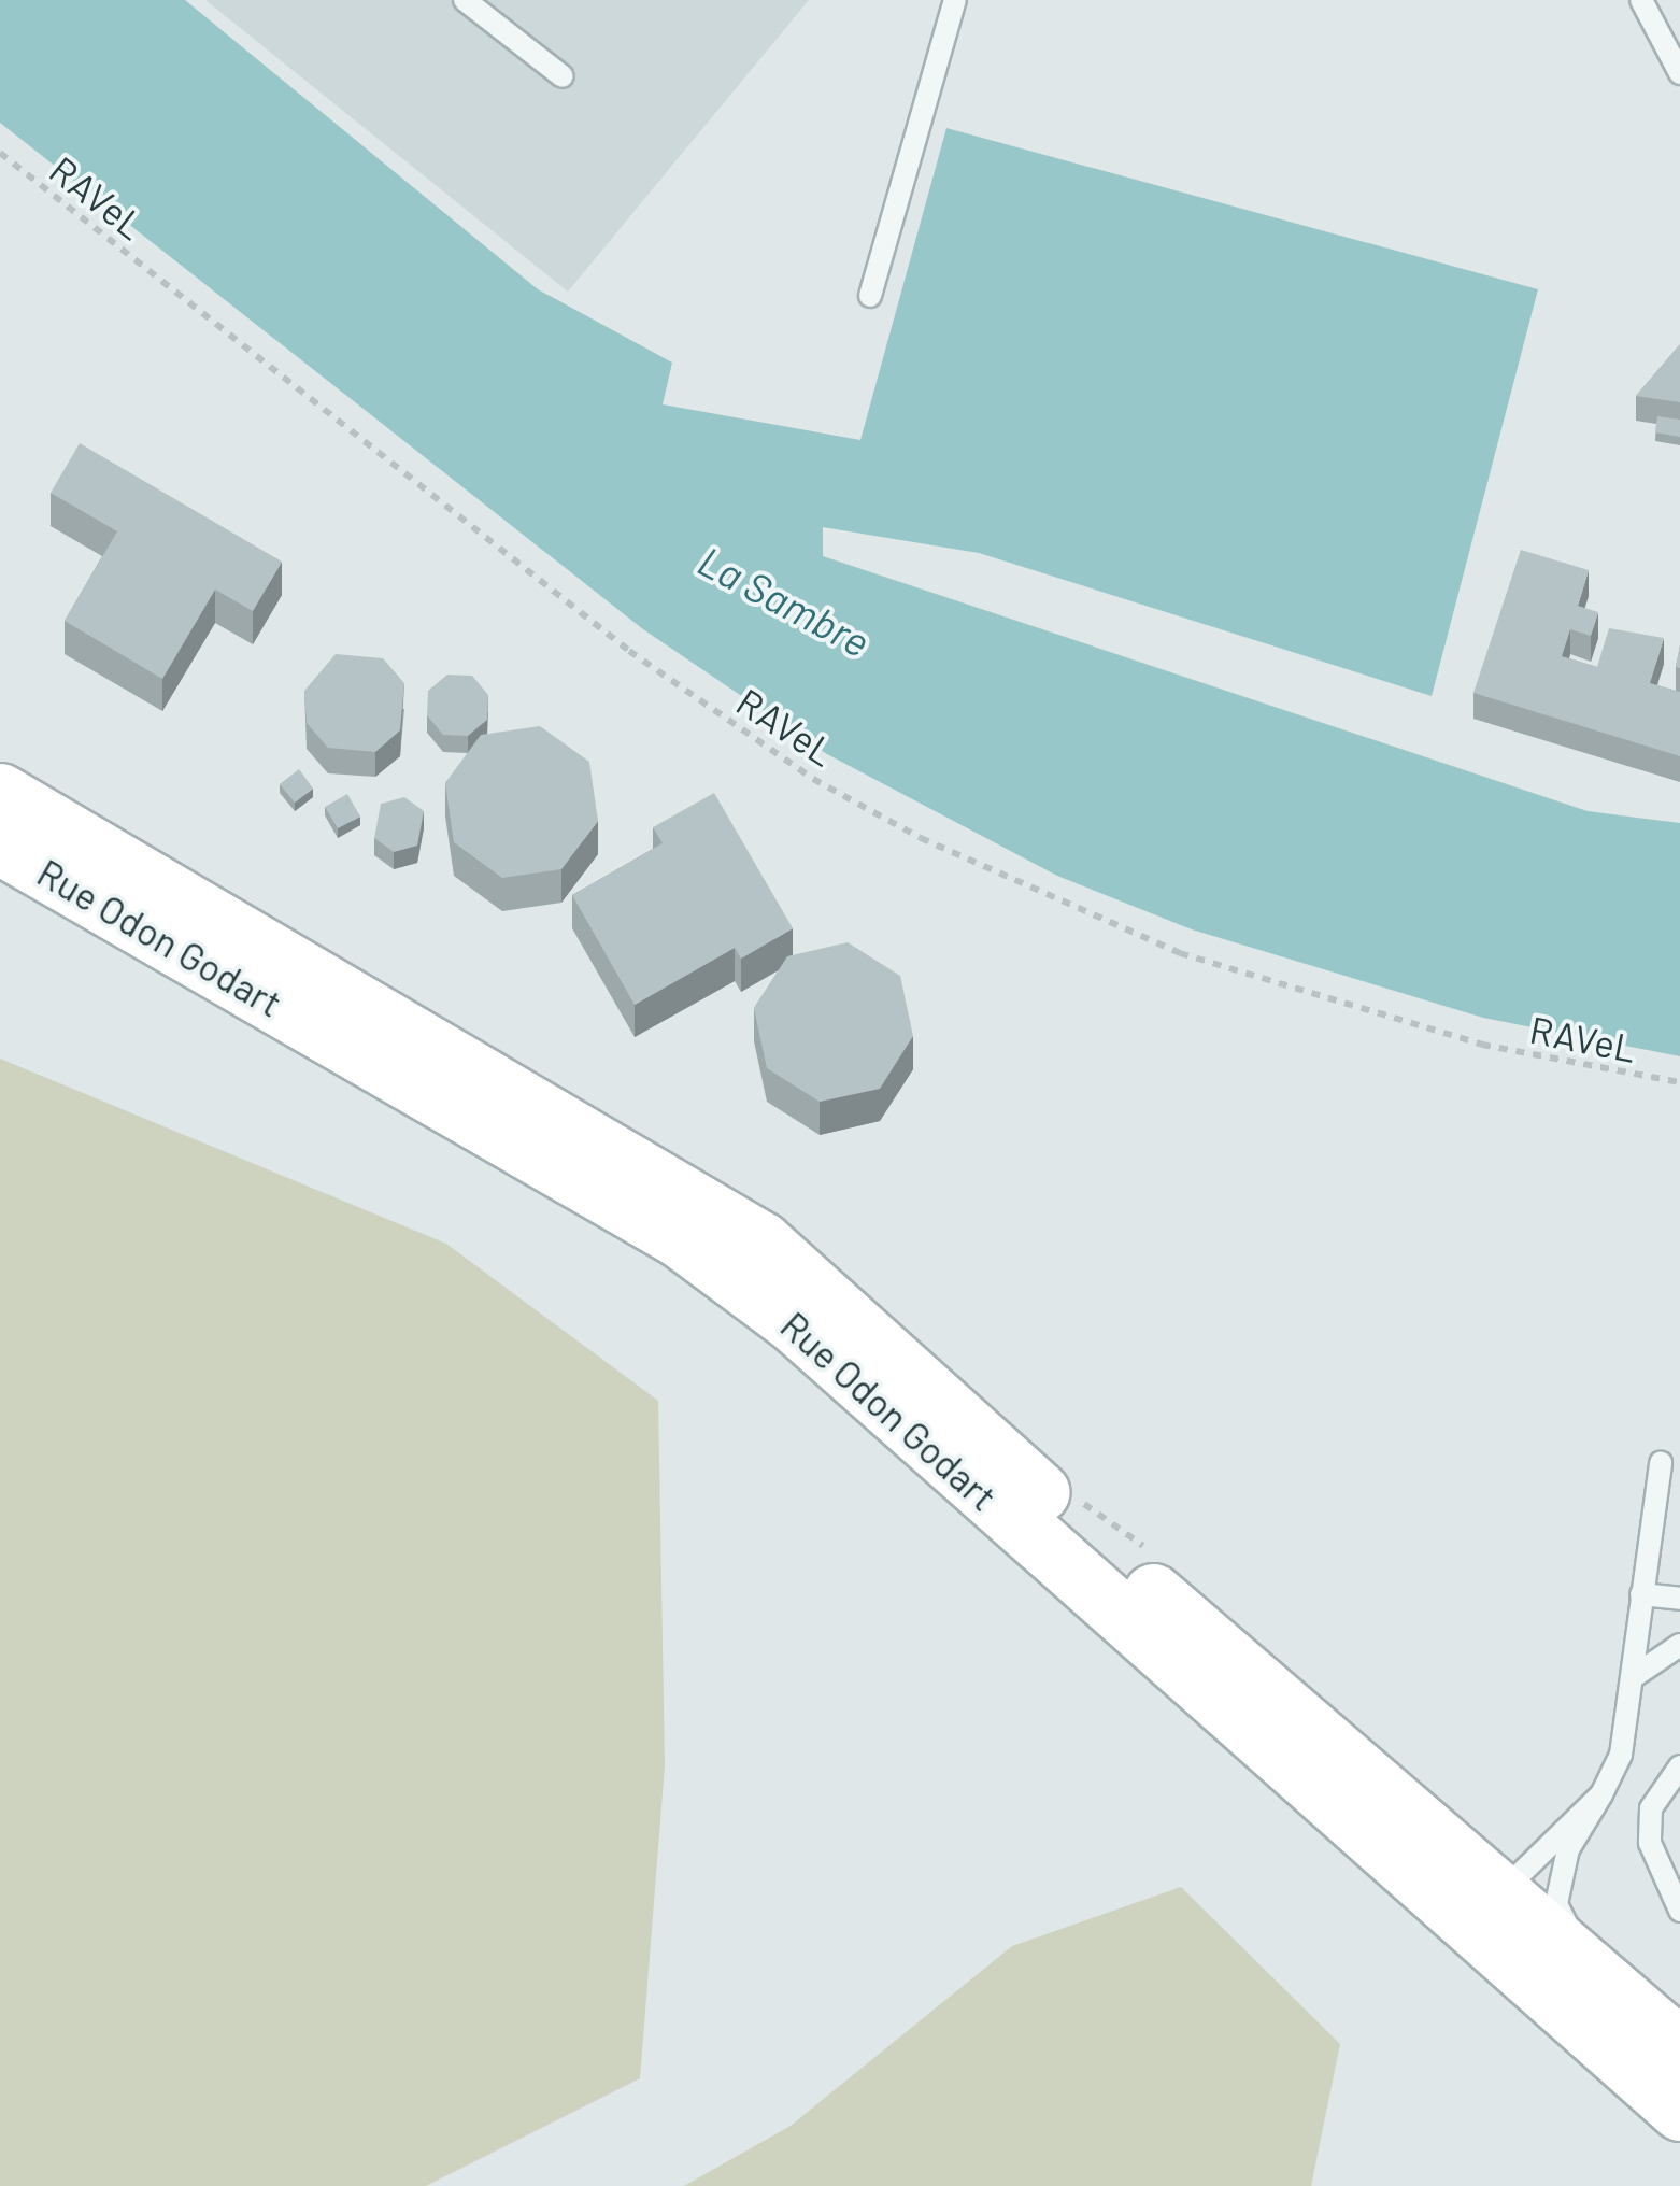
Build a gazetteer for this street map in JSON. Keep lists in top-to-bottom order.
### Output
{
  "streets": {
    "main road": ["Rue Odon Godart"],
    "path": ["RAVeL"]
  },
  "water": ["La Sambre"]
}
